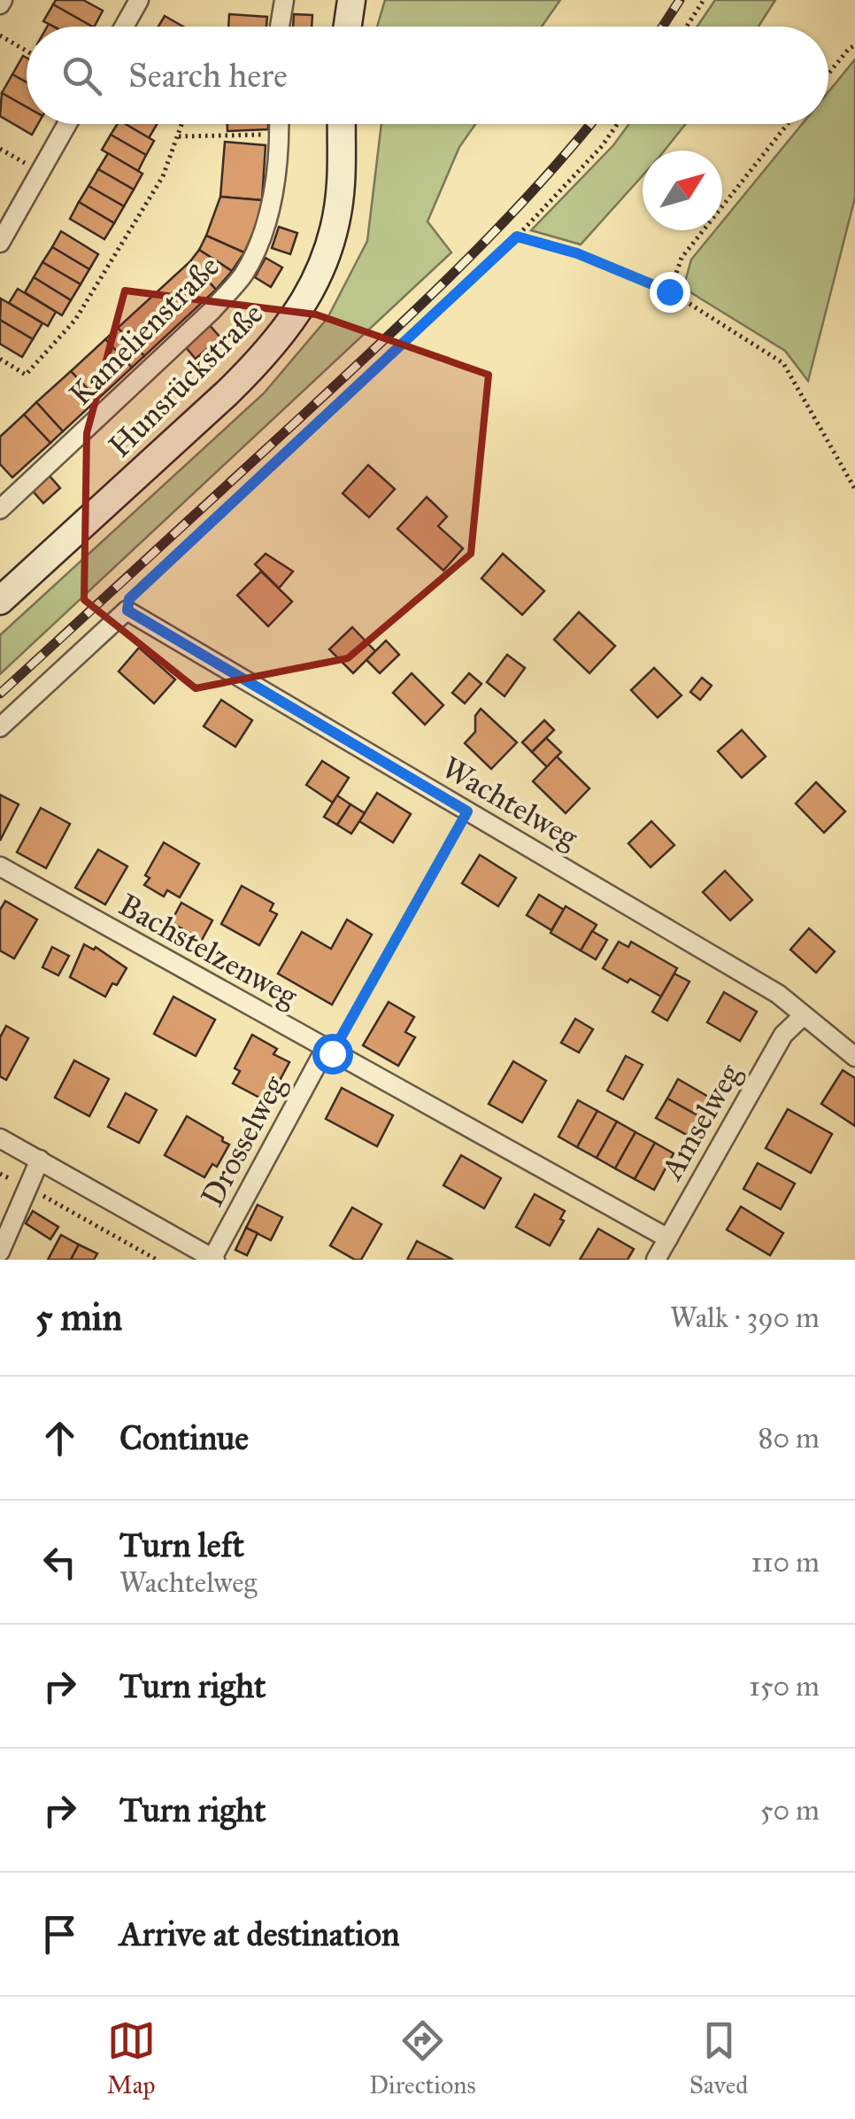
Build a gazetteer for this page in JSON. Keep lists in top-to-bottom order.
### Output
{
  "streets": {
    "main road": ["Hunsrückstraße"],
    "street": [
      "Kamelienstraße",
      "Wachtelweg",
      "Bachstelzenweg",
      "Amselweg",
      "Drosselweg"
    ]
  },
  "crossings": [
    ["Wachtelweg", "Amselweg"],
    ["Bachstelzenweg", "Amselweg"],
    ["Bachstelzenweg", "Drosselweg"]
  ],
  "north": "top right",
  "page": {
    "search": "Search here",
    "heading": ["5 min", "Walk · 390 m"],
    "list": [
      ["Continue", "80 m"],
      ["Turn left", "Wachtelweg", "110 m"],
      ["Turn right", "150 m"],
      ["Turn right", "50 m"],
      "Arrive at destination"
    ],
    "nav": ["Map", "Directions", "Saved"]
  }
}
